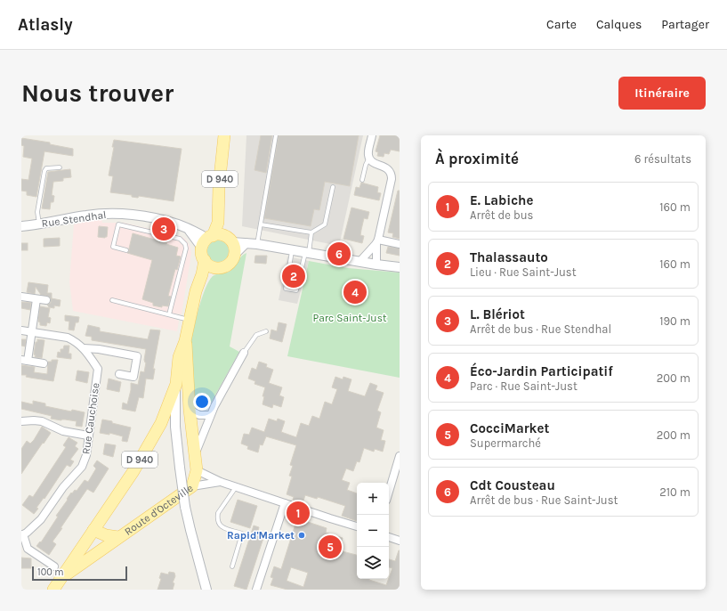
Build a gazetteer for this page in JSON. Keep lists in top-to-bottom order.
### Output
{
  "streets": {
    "main road": ["D 940", "Route d'Octeville"],
    "street": ["Rue Stendhal", "Rue Cauchoise"]
  },
  "crossings": [
    ["D 940", "Rue Stendhal"],
    ["D 940", "Route d'Octeville"],
    ["Rue Stendhal", "Route d'Octeville"]
  ],
  "parks": ["Parc Saint-Just"],
  "places": ["Rapid'Market"],
  "scale_bar": "100 m",
  "page": {
    "header": "Atlasly",
    "nav": ["Carte", "Calques", "Partager"],
    "buttons": "Itinéraire",
    "title": "Nous trouver",
    "heading": ["À proximité", "6 résultats"],
    "list": [
      {
        "mark": "1",
        "name": "E. Labiche",
        "note": "Arrêt de bus",
        "value": "160 m"
      },
      {
        "mark": "2",
        "name": "Thalassauto",
        "note": "Lieu · Rue Saint-Just",
        "value": "160 m"
      },
      {
        "mark": "3",
        "name": "L. Blériot",
        "note": "Arrêt de bus · Rue Stendhal",
        "value": "190 m"
      },
      {
        "mark": "4",
        "name": "Éco-Jardin Participatif",
        "note": "Parc · Rue Saint-Just",
        "value": "200 m"
      },
      {
        "mark": "5",
        "name": "CocciMarket",
        "note": "Supermarché",
        "value": "200 m"
      },
      {
        "mark": "6",
        "name": "Cdt Cousteau",
        "note": "Arrêt de bus · Rue Saint-Just",
        "value": "210 m"
      }
    ],
    "pins": [
      "3",
      "6",
      "2",
      "4",
      "1",
      "5"
    ],
    "map_buttons": ["+", "−"],
    "scale": "100 m"
  }
}
